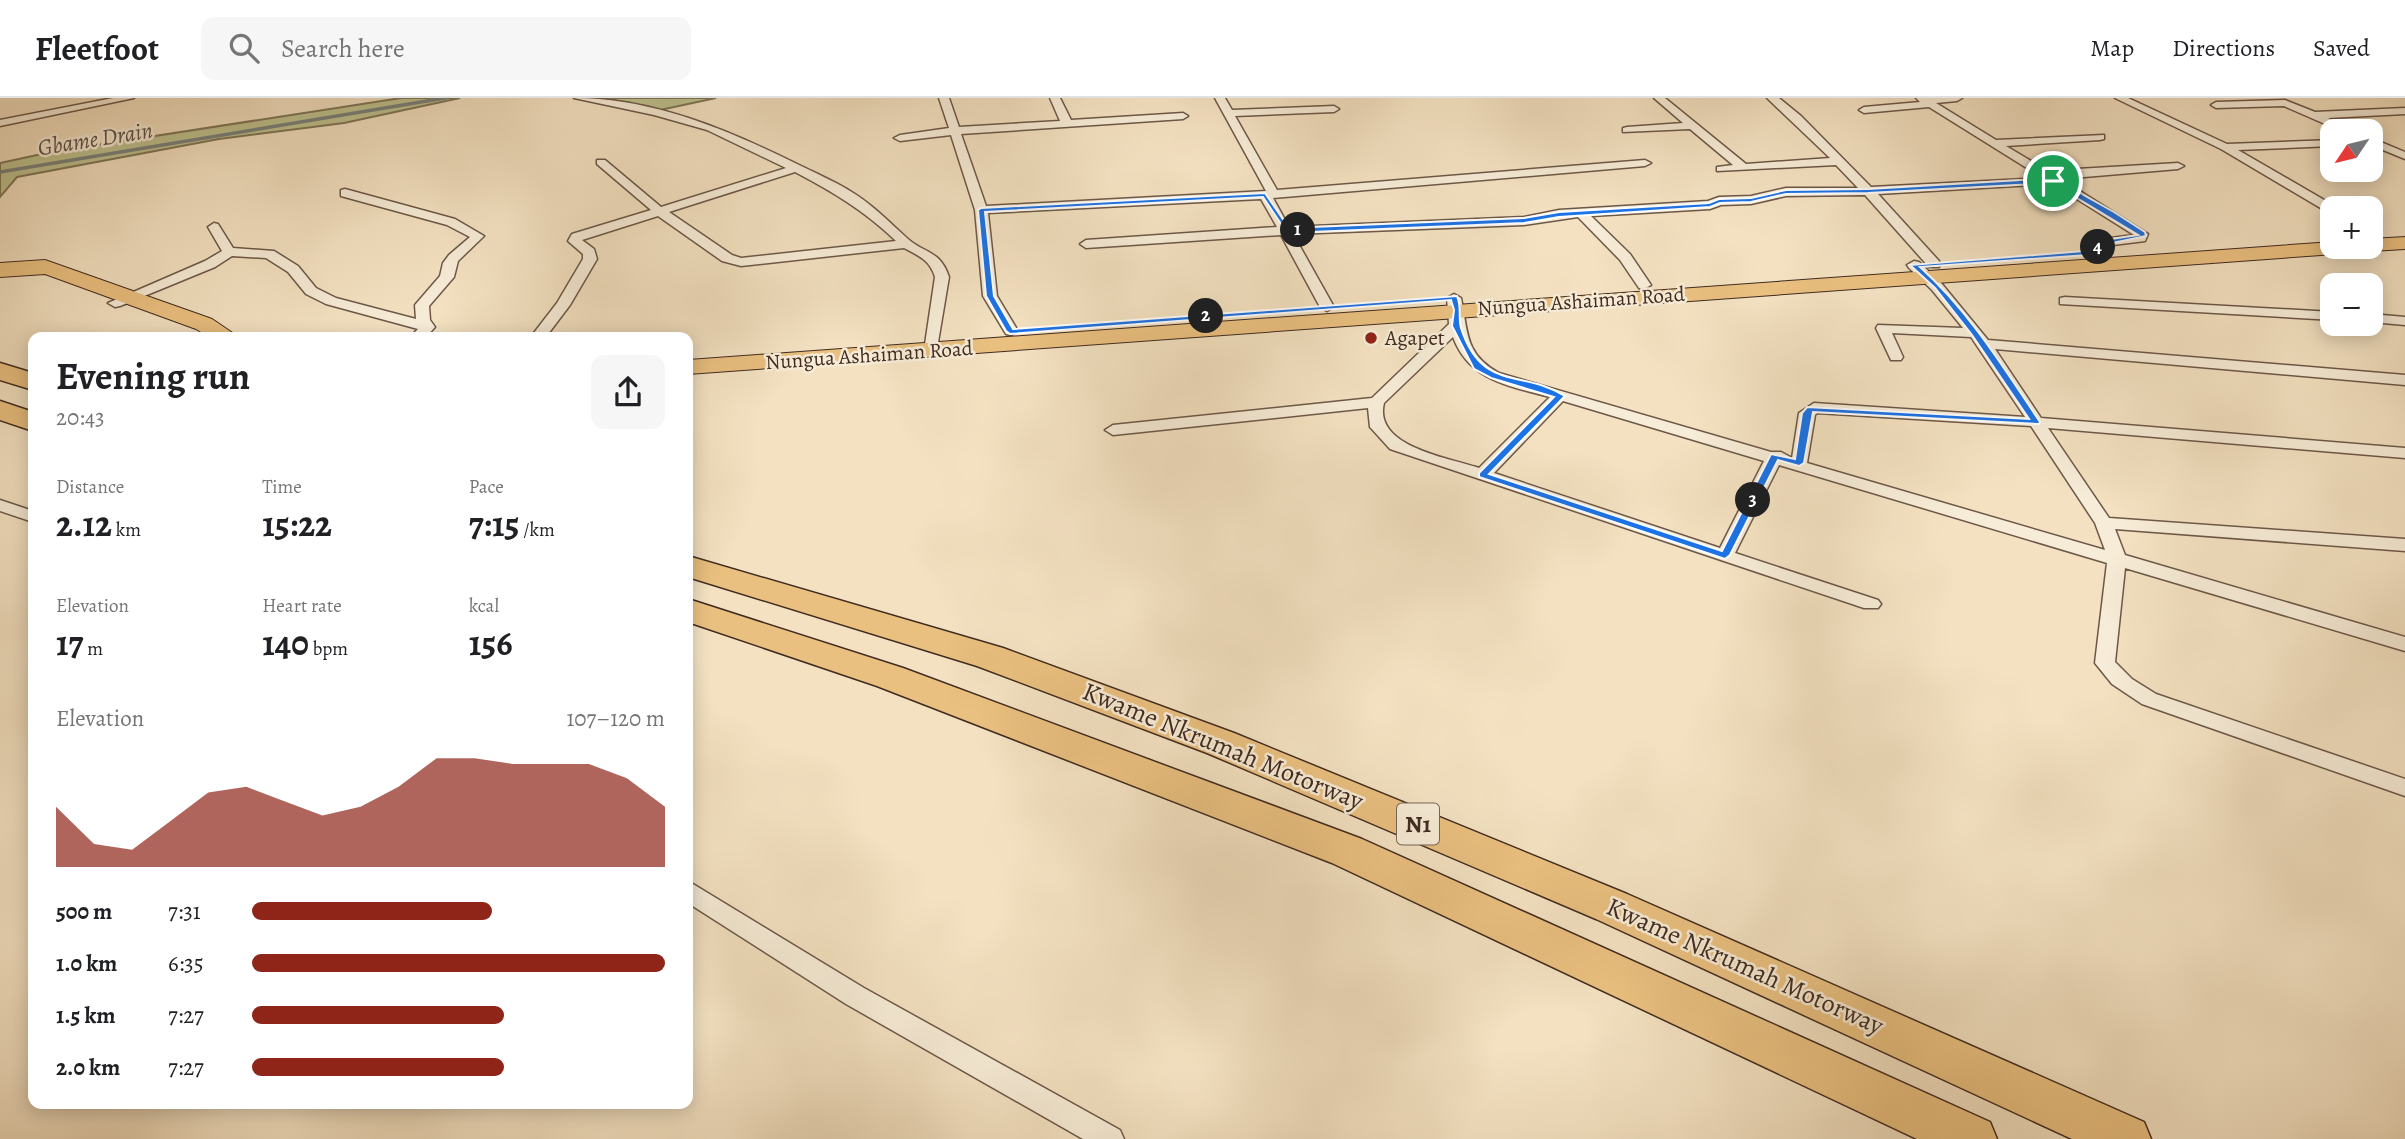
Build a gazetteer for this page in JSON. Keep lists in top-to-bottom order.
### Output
{
  "streets": {
    "highway": ["Kwame Nkrumah Motorway", "N1"],
    "main road": ["Nungua Ashaiman Road"]
  },
  "water": ["Gbame Drain"],
  "places": ["Agapet"],
  "north": "bottom left",
  "page": {
    "header": "Fleetfoot",
    "search": "Search here",
    "nav": ["Map", "Directions", "Saved"],
    "map_buttons": ["+", "−"],
    "pins": [
      "1",
      "4",
      "2",
      "3"
    ],
    "heading": ["Evening run", "20:43"],
    "stats": [
      ["Distance", "2.12 km"],
      ["Time", "15:22"],
      ["Pace", "7:15 /km"],
      ["Elevation", "17 m"],
      ["Heart rate", "140 bpm"],
      ["kcal", "156"]
    ],
    "chart": ["Elevation", "107–120 m"],
    "list": [
      {
        "name": "500 m",
        "note": "7:31"
      },
      {
        "name": "1.0 km",
        "note": "6:35"
      },
      {
        "name": "1.5 km",
        "note": "7:27"
      },
      {
        "name": "2.0 km",
        "note": "7:27"
      }
    ]
  }
}
